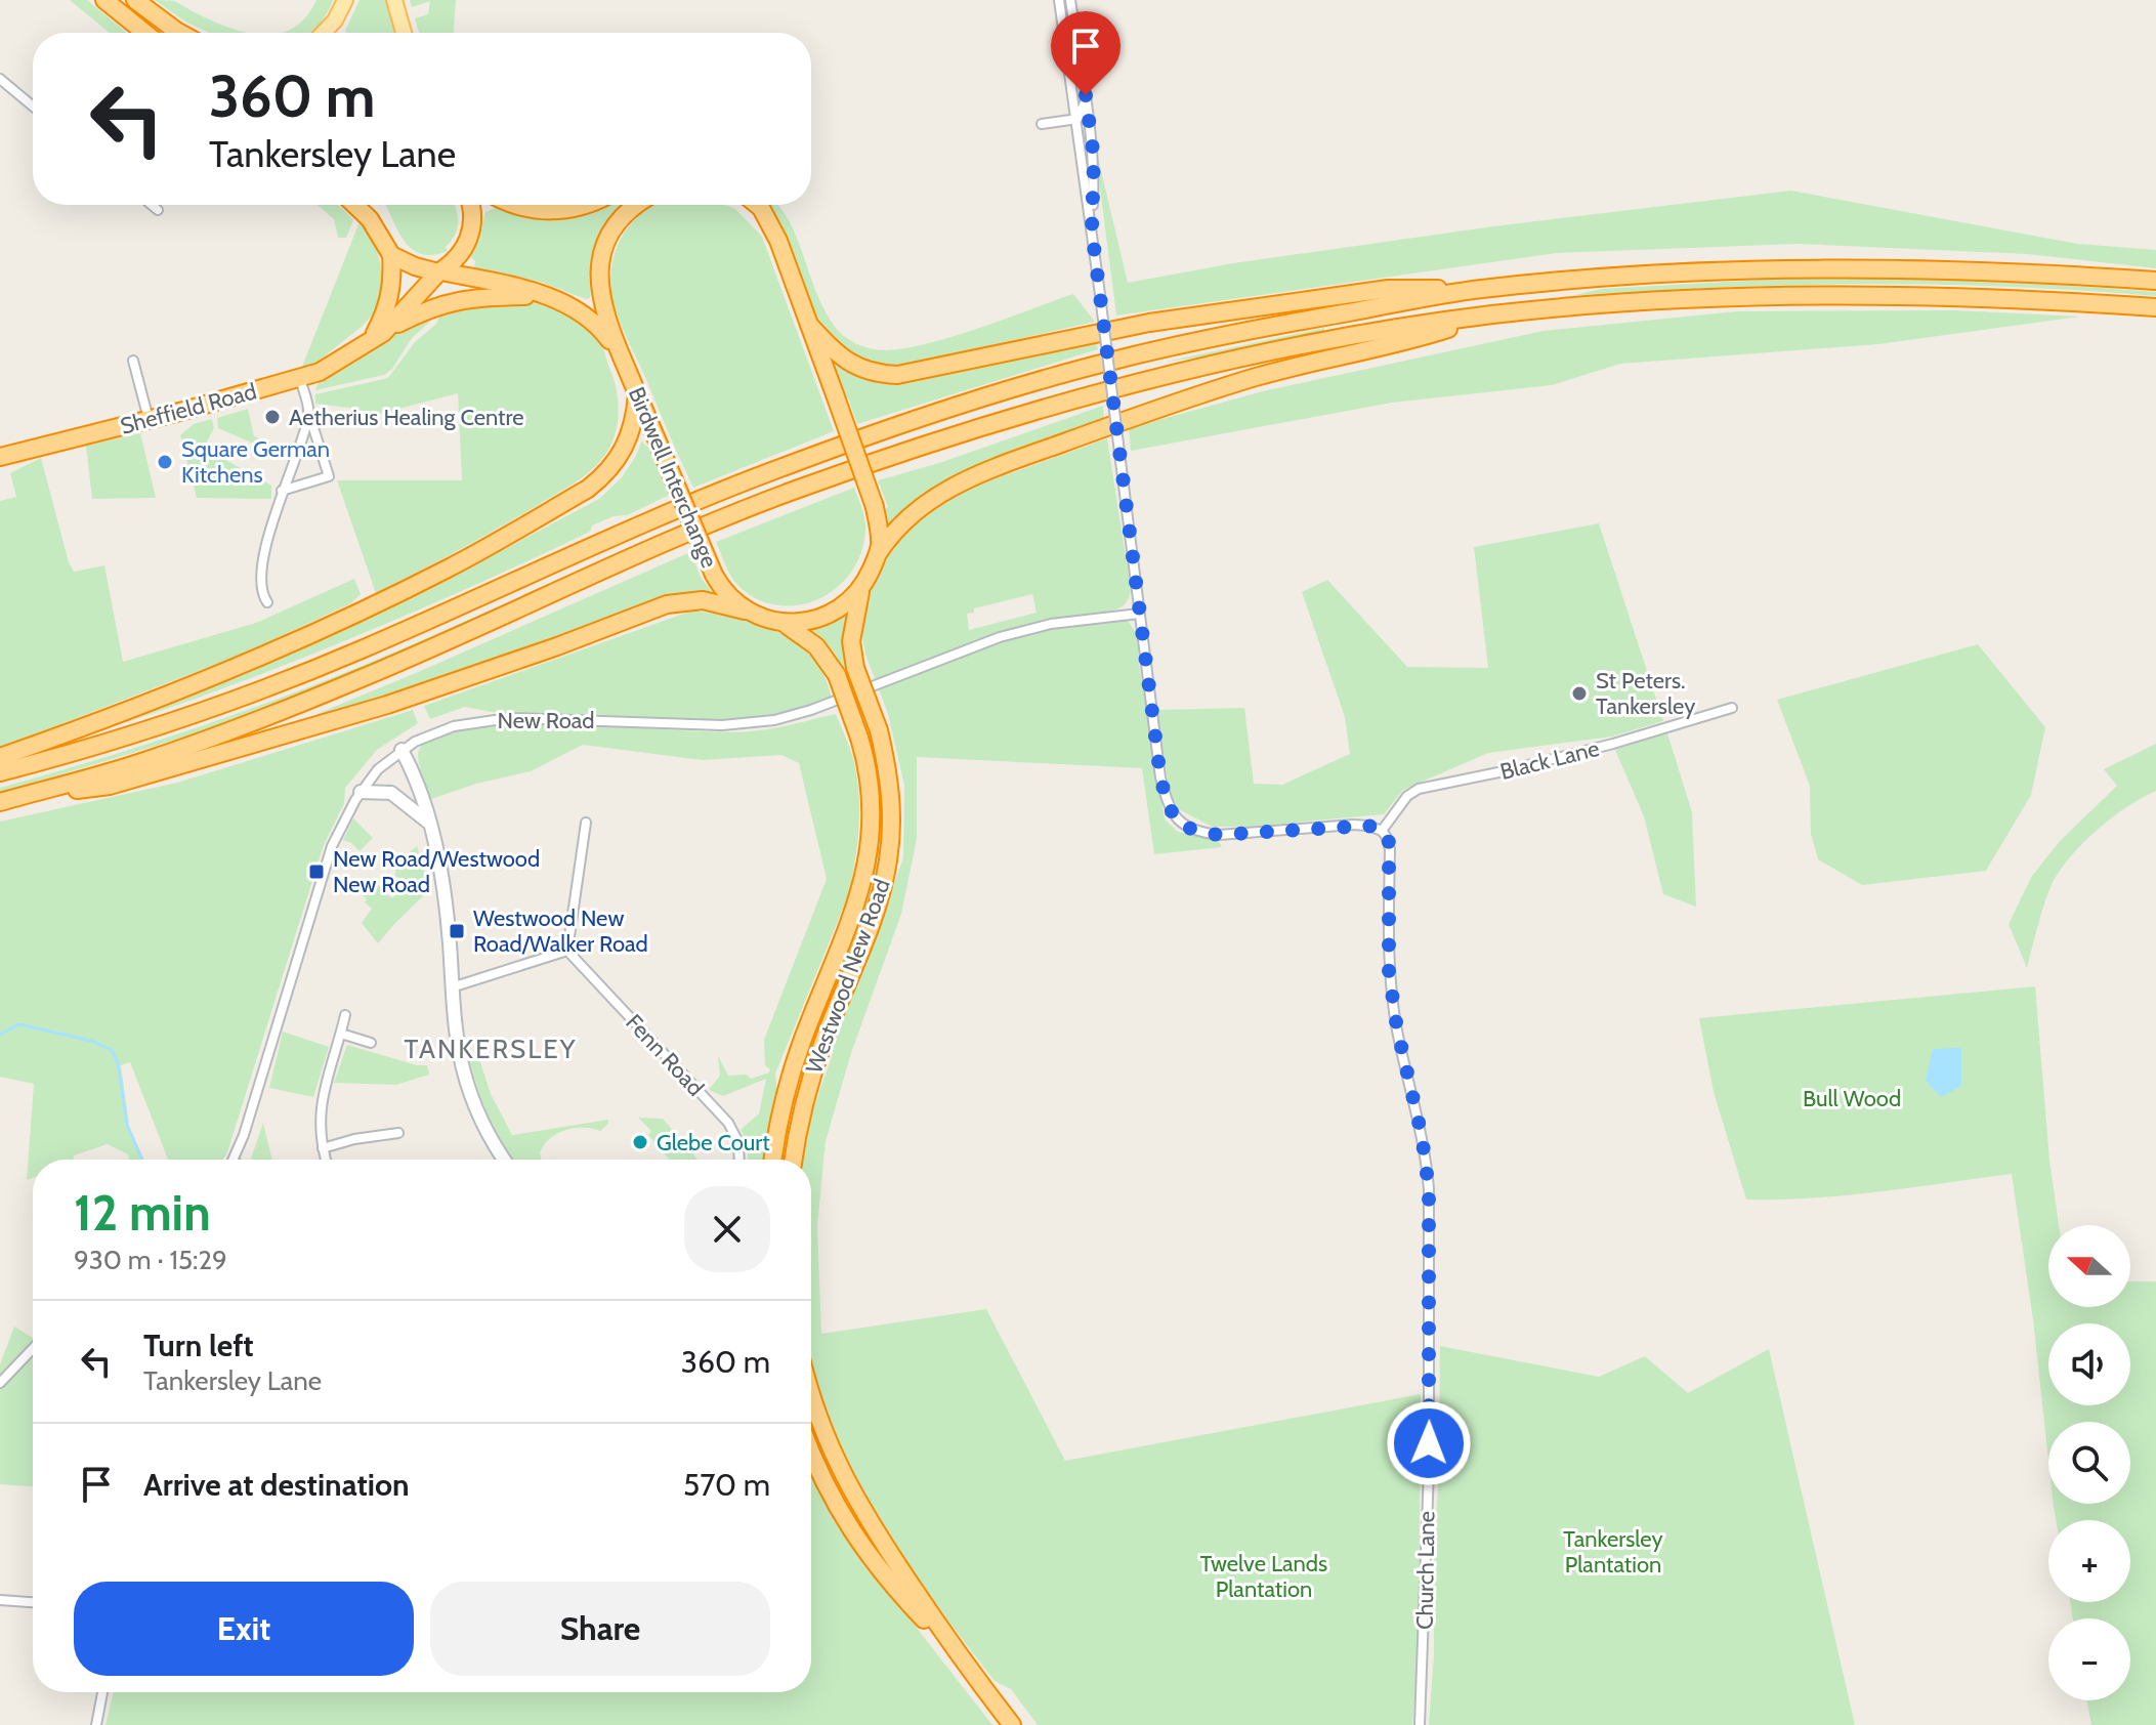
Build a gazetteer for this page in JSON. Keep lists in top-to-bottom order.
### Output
{
  "streets": {
    "highway": ["Sheffield Road", "Birdwell Interchange", "Westwood New Road"],
    "street": [
      "New Road",
      "Black Lane",
      "Fenn Road",
      "Church Lane"
    ]
  },
  "crossings": [
    ["Black Lane", "Church Lane"]
  ],
  "districts": ["TANKERSLEY"],
  "parks": ["Bull Wood", "Tankersley Plantation", "Twelve Lands Plantation"],
  "places": {
    "other": [
      "Aetherius Healing Centre",
      "Square German Kitchens",
      "St Peters. Tankersley",
      "Glebe Court"
    ],
    "transit": ["New Road/Westwood New Road", "Westwood New Road/Walker Road"]
  },
  "north": "left",
  "page": {
    "turn": ["360 m", "Tankersley Lane"],
    "heading": ["12 min", "930 m · 15:29"],
    "map_buttons": ["+", "−"],
    "list": [
      {
        "name": "Turn left",
        "note": "Tankersley Lane",
        "value": "360 m"
      },
      {
        "name": "Arrive at destination",
        "value": "570 m"
      }
    ],
    "buttons": ["Exit", "Share"]
  }
}
